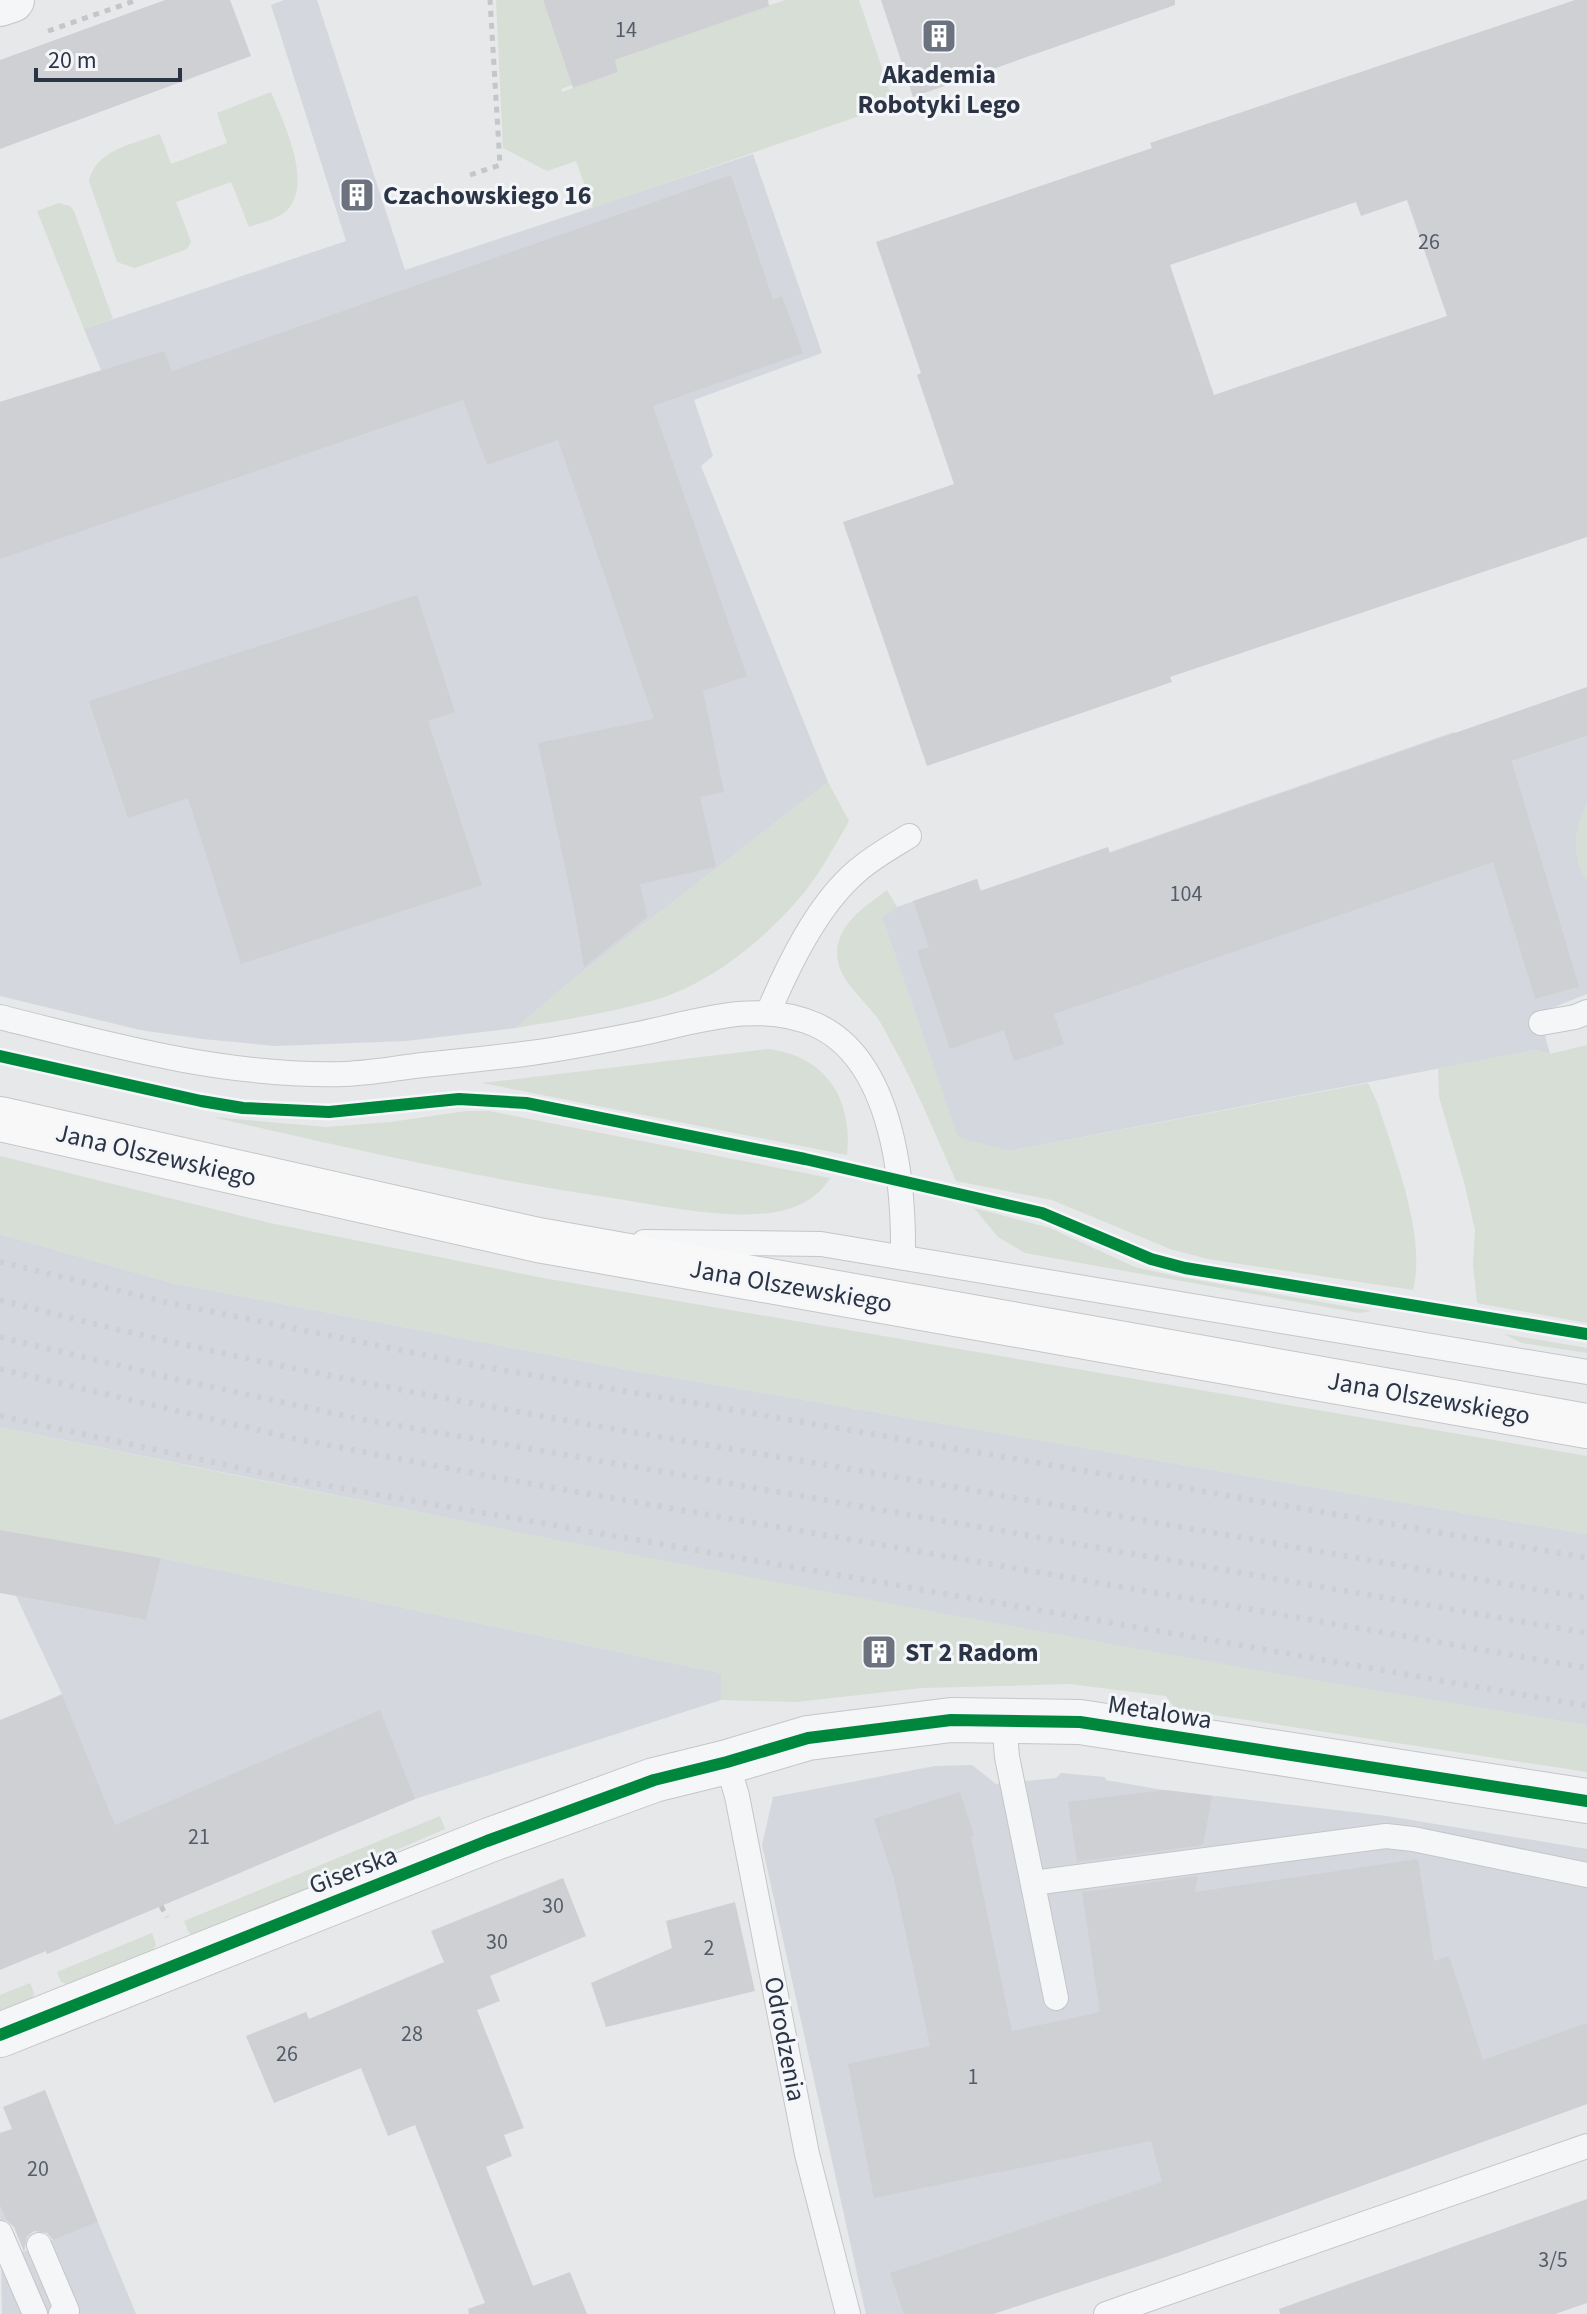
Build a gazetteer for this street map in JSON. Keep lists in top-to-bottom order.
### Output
{
  "streets": {
    "main road": ["Jana Olszewskiego"],
    "street": ["Metalowa", "Giserska"],
    "lane": ["Odrodzenia"]
  },
  "crossings": [
    ["Metalowa", "Giserska"],
    ["Metalowa", "Odrodzenia"],
    ["Giserska", "Odrodzenia"]
  ],
  "places": {
    "building": ["Akademia Robotyki Lego", "Czachowskiego 16", "ST 2 Radom"]
  },
  "house_numbers": [
    "14",
    "26",
    "104",
    "21",
    "30",
    "30",
    "2",
    "28",
    "26",
    "1",
    "20",
    "3/5"
  ],
  "scale_bar": "20 m"
}
